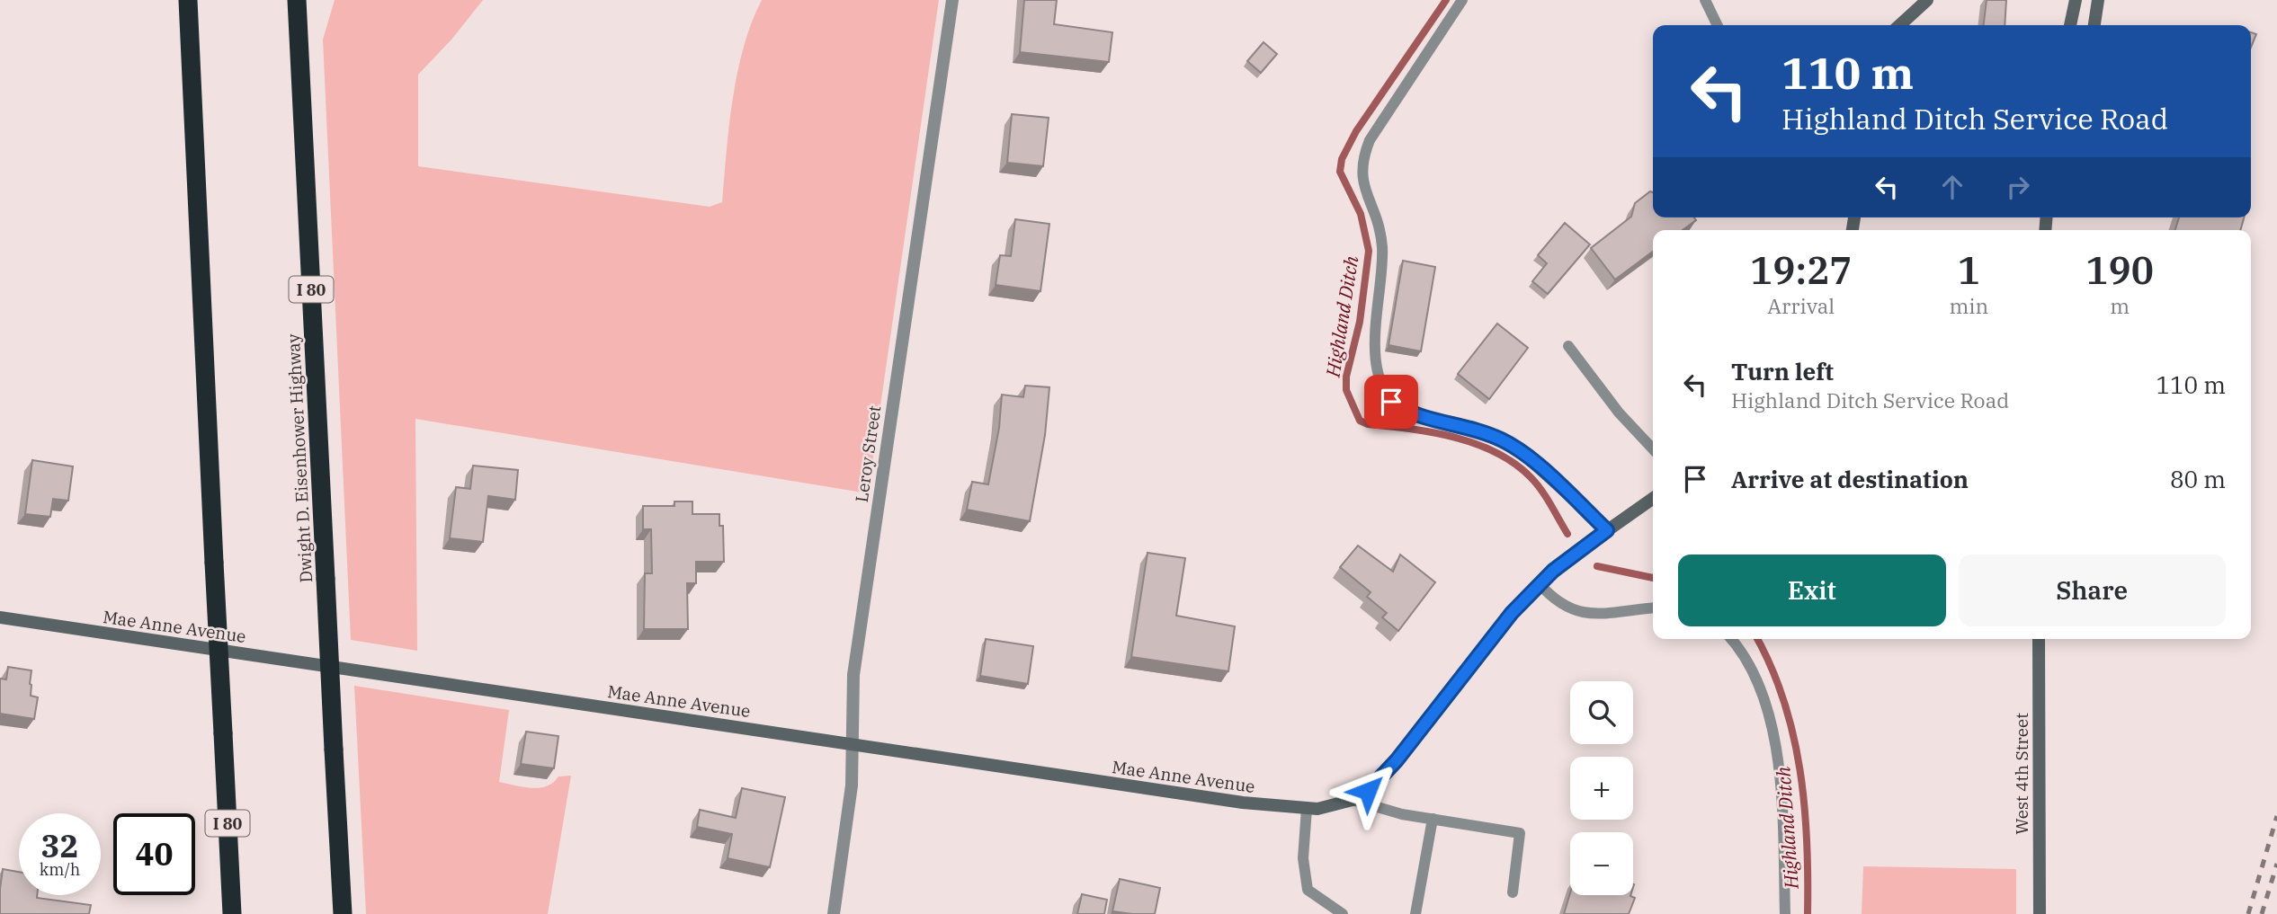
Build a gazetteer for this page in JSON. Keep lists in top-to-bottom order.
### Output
{
  "streets": {
    "highway": ["I 80", "Dwight D. Eisenhower Highway"],
    "street": ["Leroy Street", "Mae Anne Avenue", "West 4th Street"]
  },
  "crossings": [
    ["Leroy Street", "Mae Anne Avenue"]
  ],
  "water": ["Highland Ditch"],
  "page": {
    "turn": ["110 m", "Highland Ditch Service Road"],
    "eta": [
      "19:27",
      "Arrival",
      "1",
      "min",
      "190",
      "m"
    ],
    "list": [
      {
        "name": "Turn left",
        "note": "Highland Ditch Service Road",
        "value": "110 m"
      },
      {
        "name": "Arrive at destination",
        "value": "80 m"
      }
    ],
    "buttons": ["Exit", "Share"],
    "map_buttons": ["+", "−"],
    "speed": "32 km/h",
    "limit": "40"
  }
}
